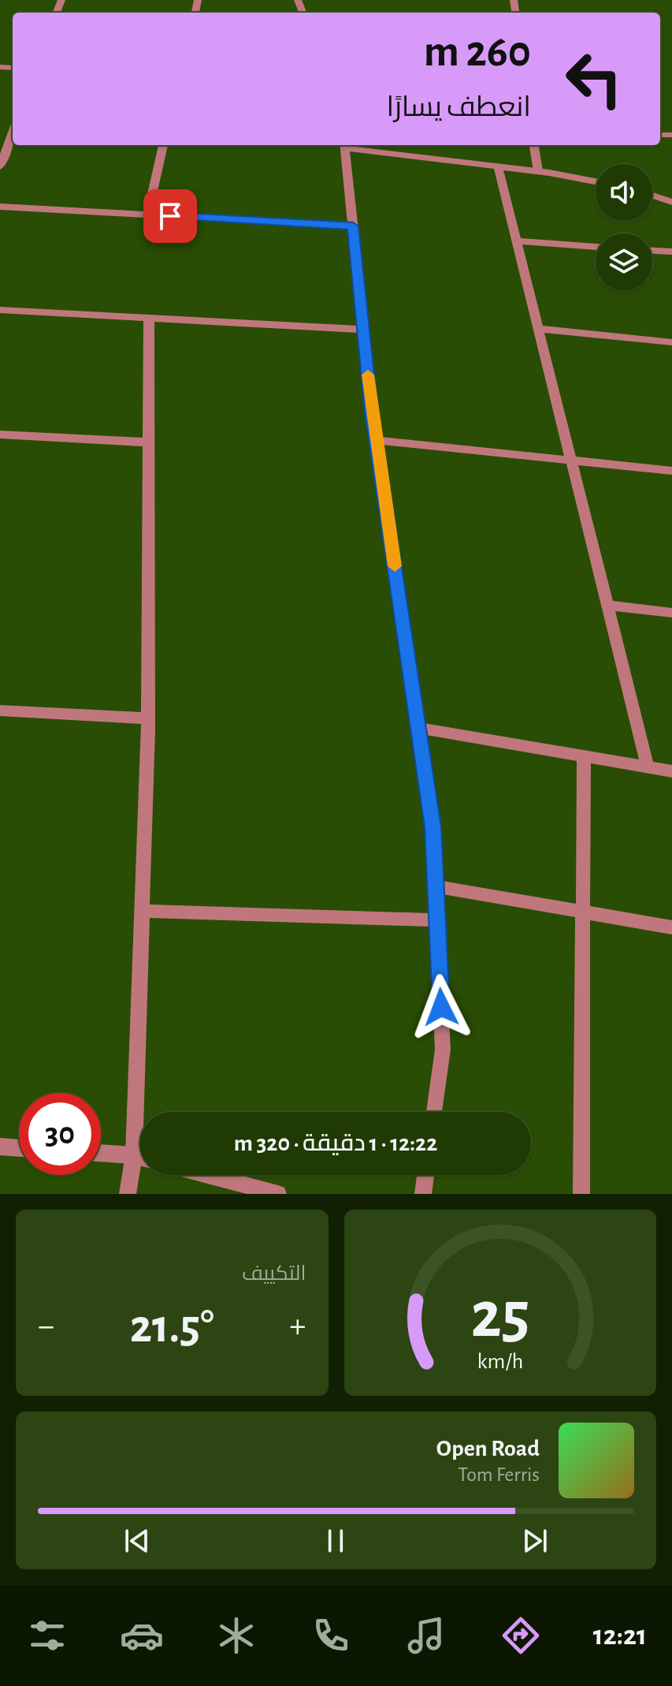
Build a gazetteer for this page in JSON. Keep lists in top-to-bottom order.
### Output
{
  "page": {
    "turn": ["260 m", "انعطف يسارًا"],
    "limit": "30",
    "trip": "12:22 · 1 دقيقة · 320 m",
    "tile": "التكييف",
    "heat": ["−", "21.5°", "+"],
    "song": ["Open Road", "Tom Ferris"],
    "tabs": "12:21",
    "gauge": ["25", "km/h"]
  }
}
